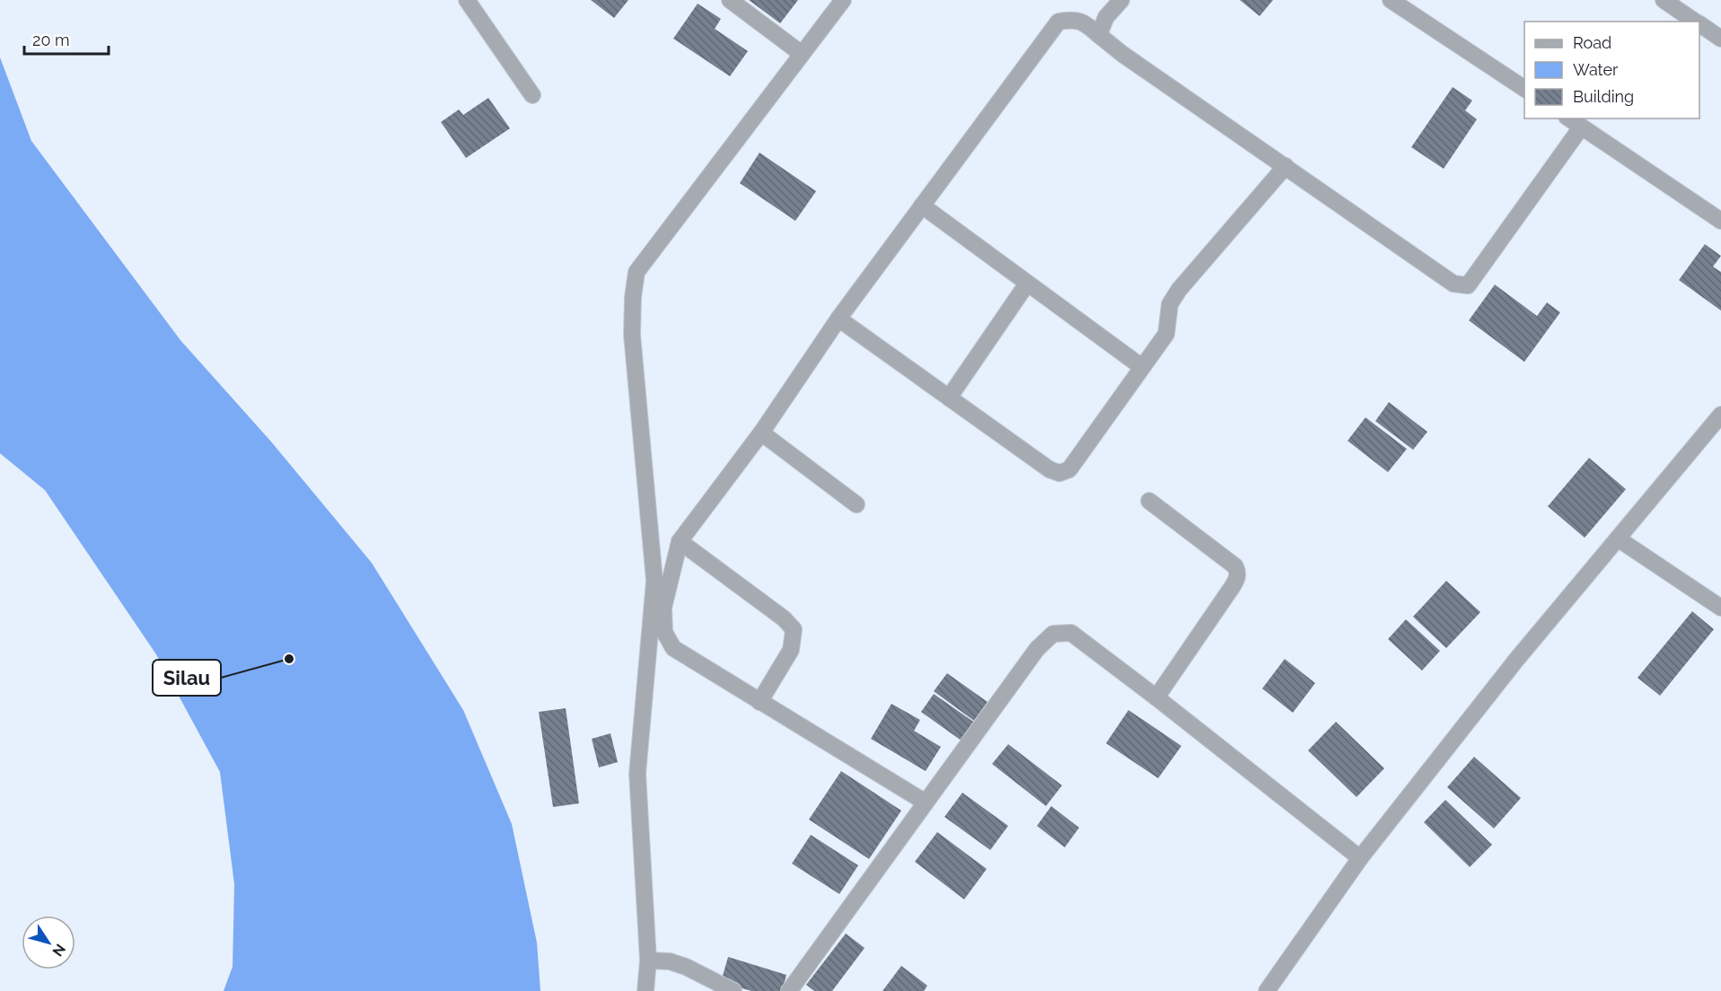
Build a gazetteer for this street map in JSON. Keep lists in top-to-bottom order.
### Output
{
  "places": ["Silau"],
  "legend": ["Road", "Water", "Building"],
  "scale_bar": "20 m",
  "north": "bottom right"
}
